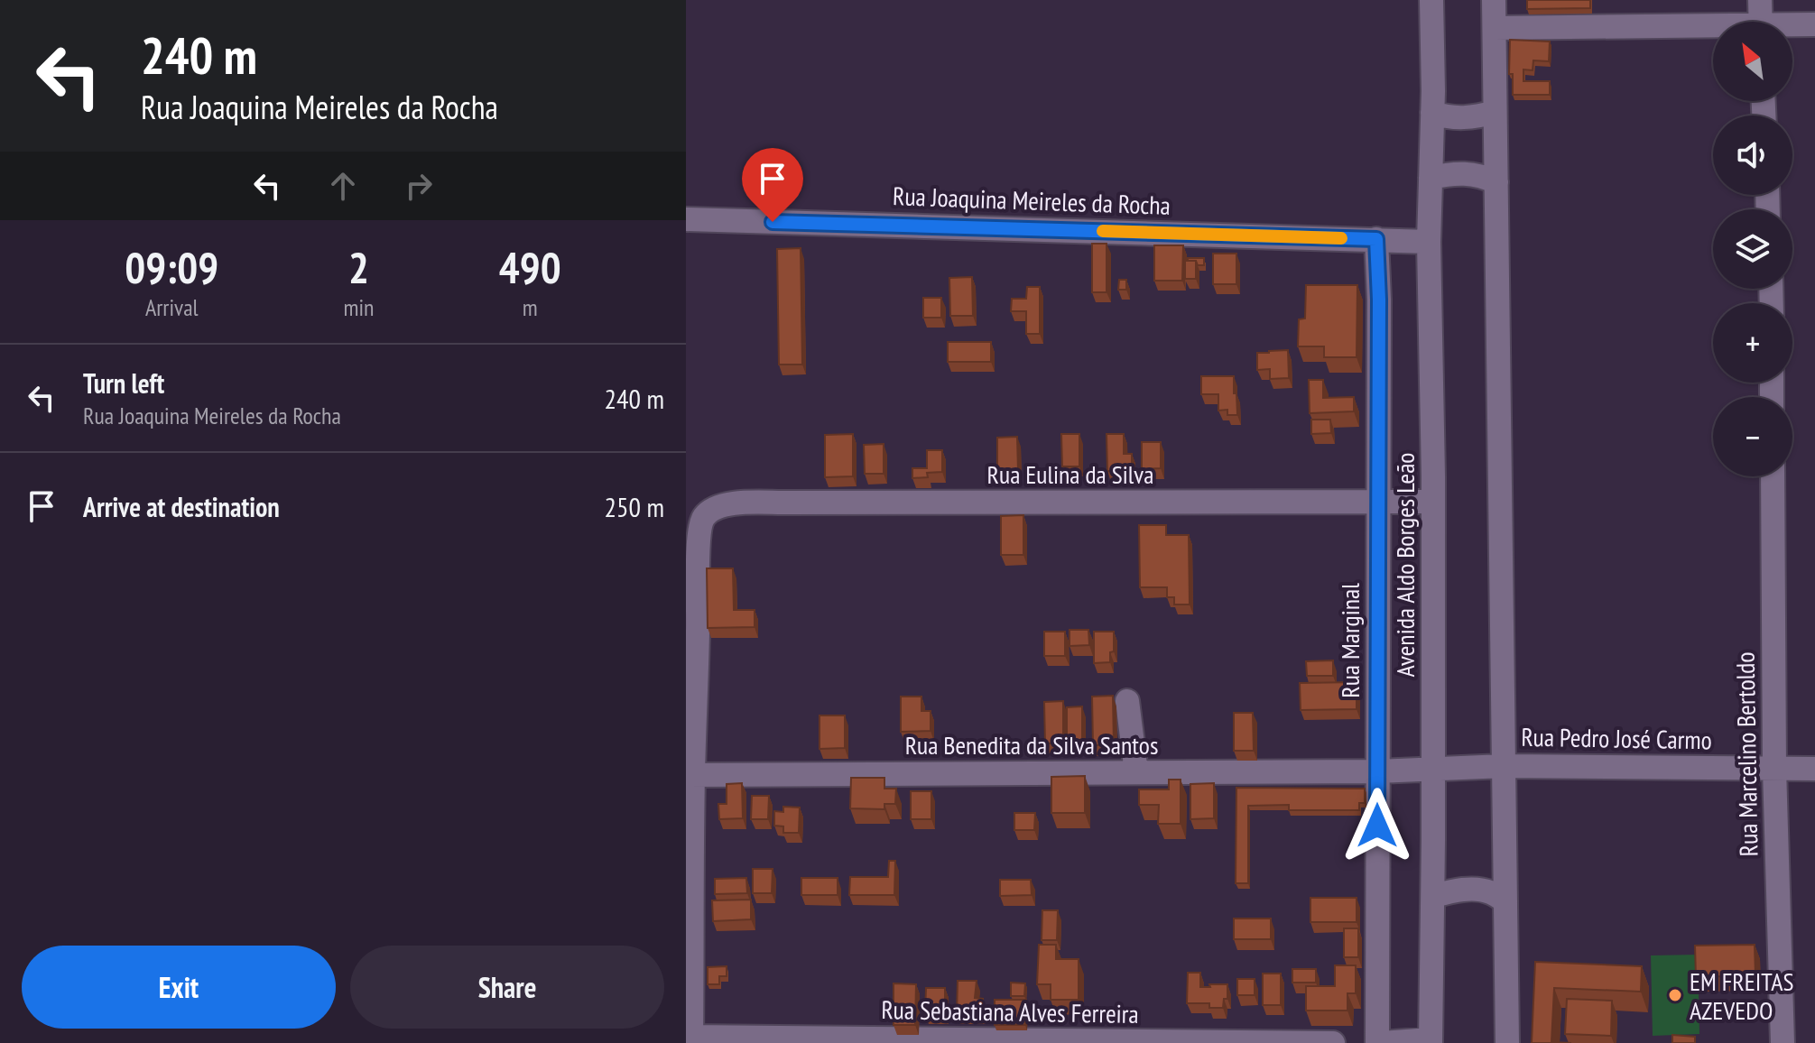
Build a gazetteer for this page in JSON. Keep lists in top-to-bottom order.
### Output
{
  "streets": {
    "street": [
      "Rua Joaquina Meireles da Rocha",
      "Rua Eulina da Silva",
      "Avenida Aldo Borges Leão",
      "Rua Marginal",
      "Rua Pedro José Carmo",
      "Rua Benedita da Silva Santos",
      "Rua Marcelino Bertoldo",
      "Rua Sebastiana Alves Ferreira"
    ]
  },
  "crossings": [
    ["Rua Joaquina Meireles da Rocha", "Avenida Aldo Borges Leão"],
    ["Rua Joaquina Meireles da Rocha", "Rua Marginal"],
    ["Rua Eulina da Silva", "Avenida Aldo Borges Leão"],
    ["Rua Eulina da Silva", "Rua Marginal"],
    ["Rua Eulina da Silva", "Rua Benedita da Silva Santos"],
    ["Avenida Aldo Borges Leão", "Rua Pedro José Carmo"],
    ["Avenida Aldo Borges Leão", "Rua Benedita da Silva Santos"],
    ["Rua Marginal", "Rua Benedita da Silva Santos"],
    ["Rua Pedro José Carmo", "Rua Benedita da Silva Santos"],
    ["Rua Pedro José Carmo", "Rua Marcelino Bertoldo"]
  ],
  "places": ["EM FREITAS AZEVEDO"],
  "north": "top left",
  "page": {
    "turn": ["240 m", "Rua Joaquina Meireles da Rocha"],
    "map_buttons": ["+", "−"],
    "eta": [
      "09:09",
      "Arrival",
      "2",
      "min",
      "490",
      "m"
    ],
    "list": [
      {
        "name": "Turn left",
        "note": "Rua Joaquina Meireles da Rocha",
        "value": "240 m"
      },
      {
        "name": "Arrive at destination",
        "value": "250 m"
      }
    ],
    "buttons": ["Exit", "Share"]
  }
}
